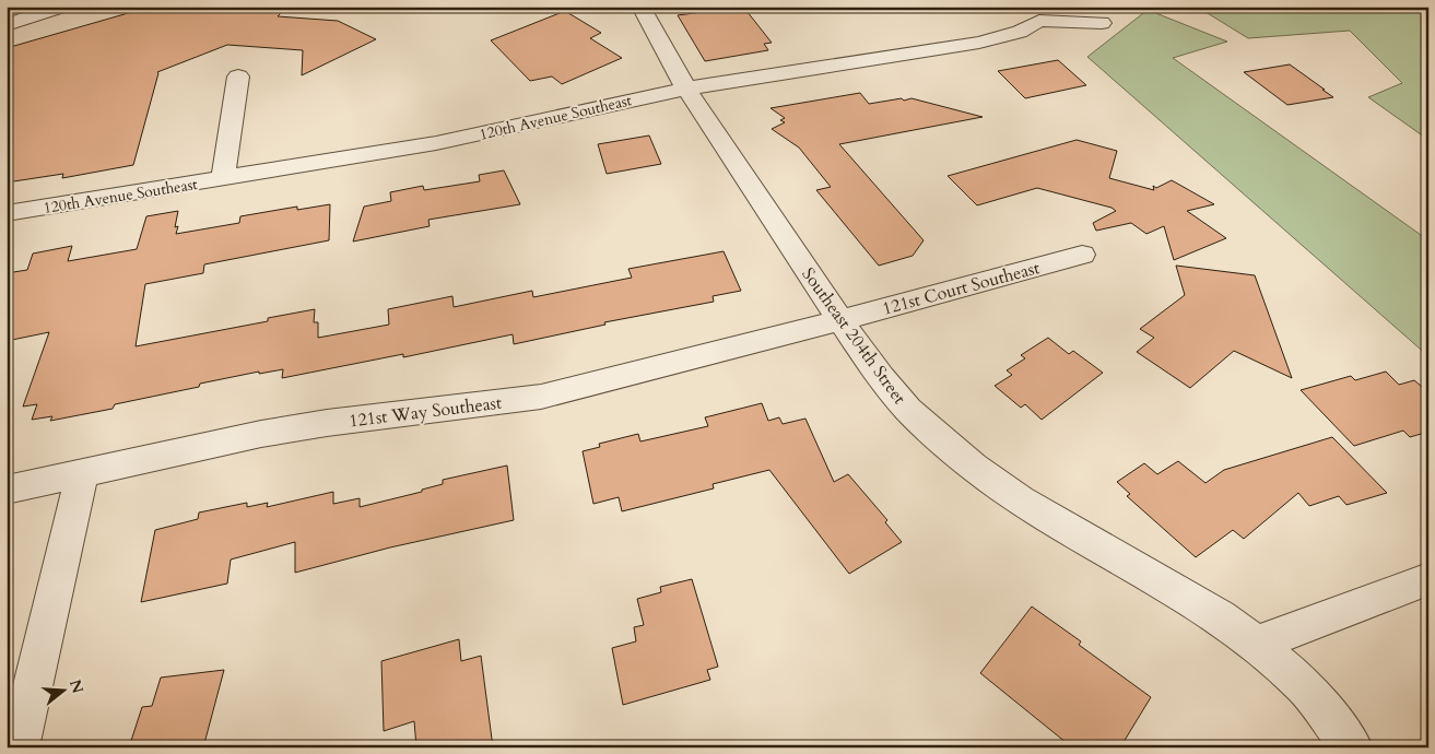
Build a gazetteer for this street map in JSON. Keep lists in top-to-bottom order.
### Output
{
  "streets": {
    "street": [
      "120th Avenue Southeast",
      "121st Court Southeast",
      "Southeast 204th Street",
      "121st Way Southeast"
    ]
  },
  "crossings": [
    ["120th Avenue Southeast", "Southeast 204th Street"],
    ["121st Court Southeast", "Southeast 204th Street"],
    ["121st Court Southeast", "121st Way Southeast"],
    ["Southeast 204th Street", "121st Way Southeast"]
  ],
  "north": "right"
}
